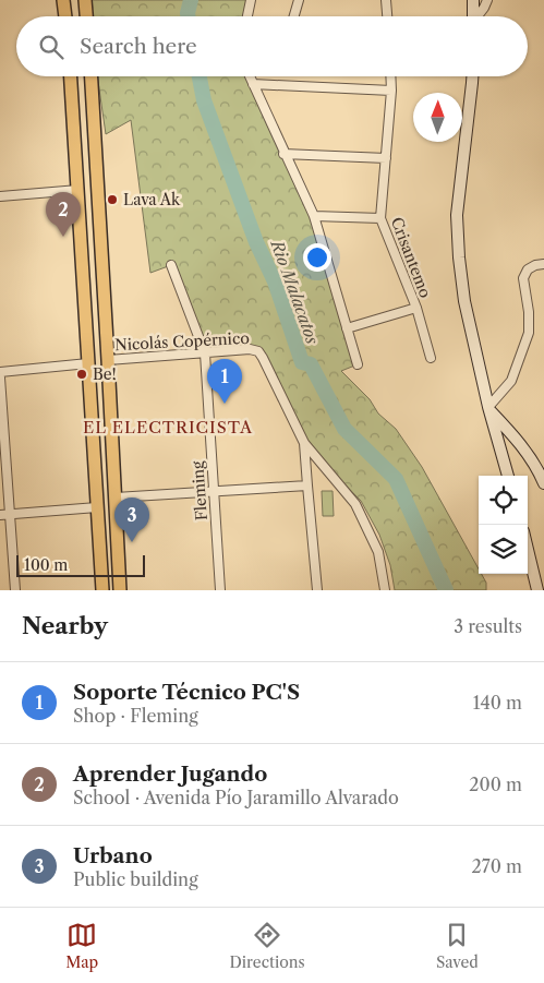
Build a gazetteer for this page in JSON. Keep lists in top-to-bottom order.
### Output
{
  "streets": {
    "street": ["Crisantemo", "Nicolás Copérnico", "Fleming"]
  },
  "crossings": [
    ["Nicolás Copérnico", "Fleming"]
  ],
  "districts": ["EL ELECTRICISTA"],
  "water": ["Rio Malacatos"],
  "places": ["Lava Ak", "Be!"],
  "scale_bar": "100 m",
  "north": "top",
  "page": {
    "search": "Search here",
    "pins": ["2", "1", "3"],
    "scale": "100 m",
    "heading": ["Nearby", "3 results"],
    "list": [
      {
        "mark": "1",
        "name": "Soporte Técnico PC'S",
        "note": "Shop · Fleming",
        "value": "140 m"
      },
      {
        "mark": "2",
        "name": "Aprender Jugando",
        "note": "School · Avenida Pío Jaramillo Alvarado",
        "value": "200 m"
      },
      {
        "mark": "3",
        "name": "Urbano",
        "note": "Public building",
        "value": "270 m"
      }
    ],
    "nav": ["Map", "Directions", "Saved"]
  }
}
